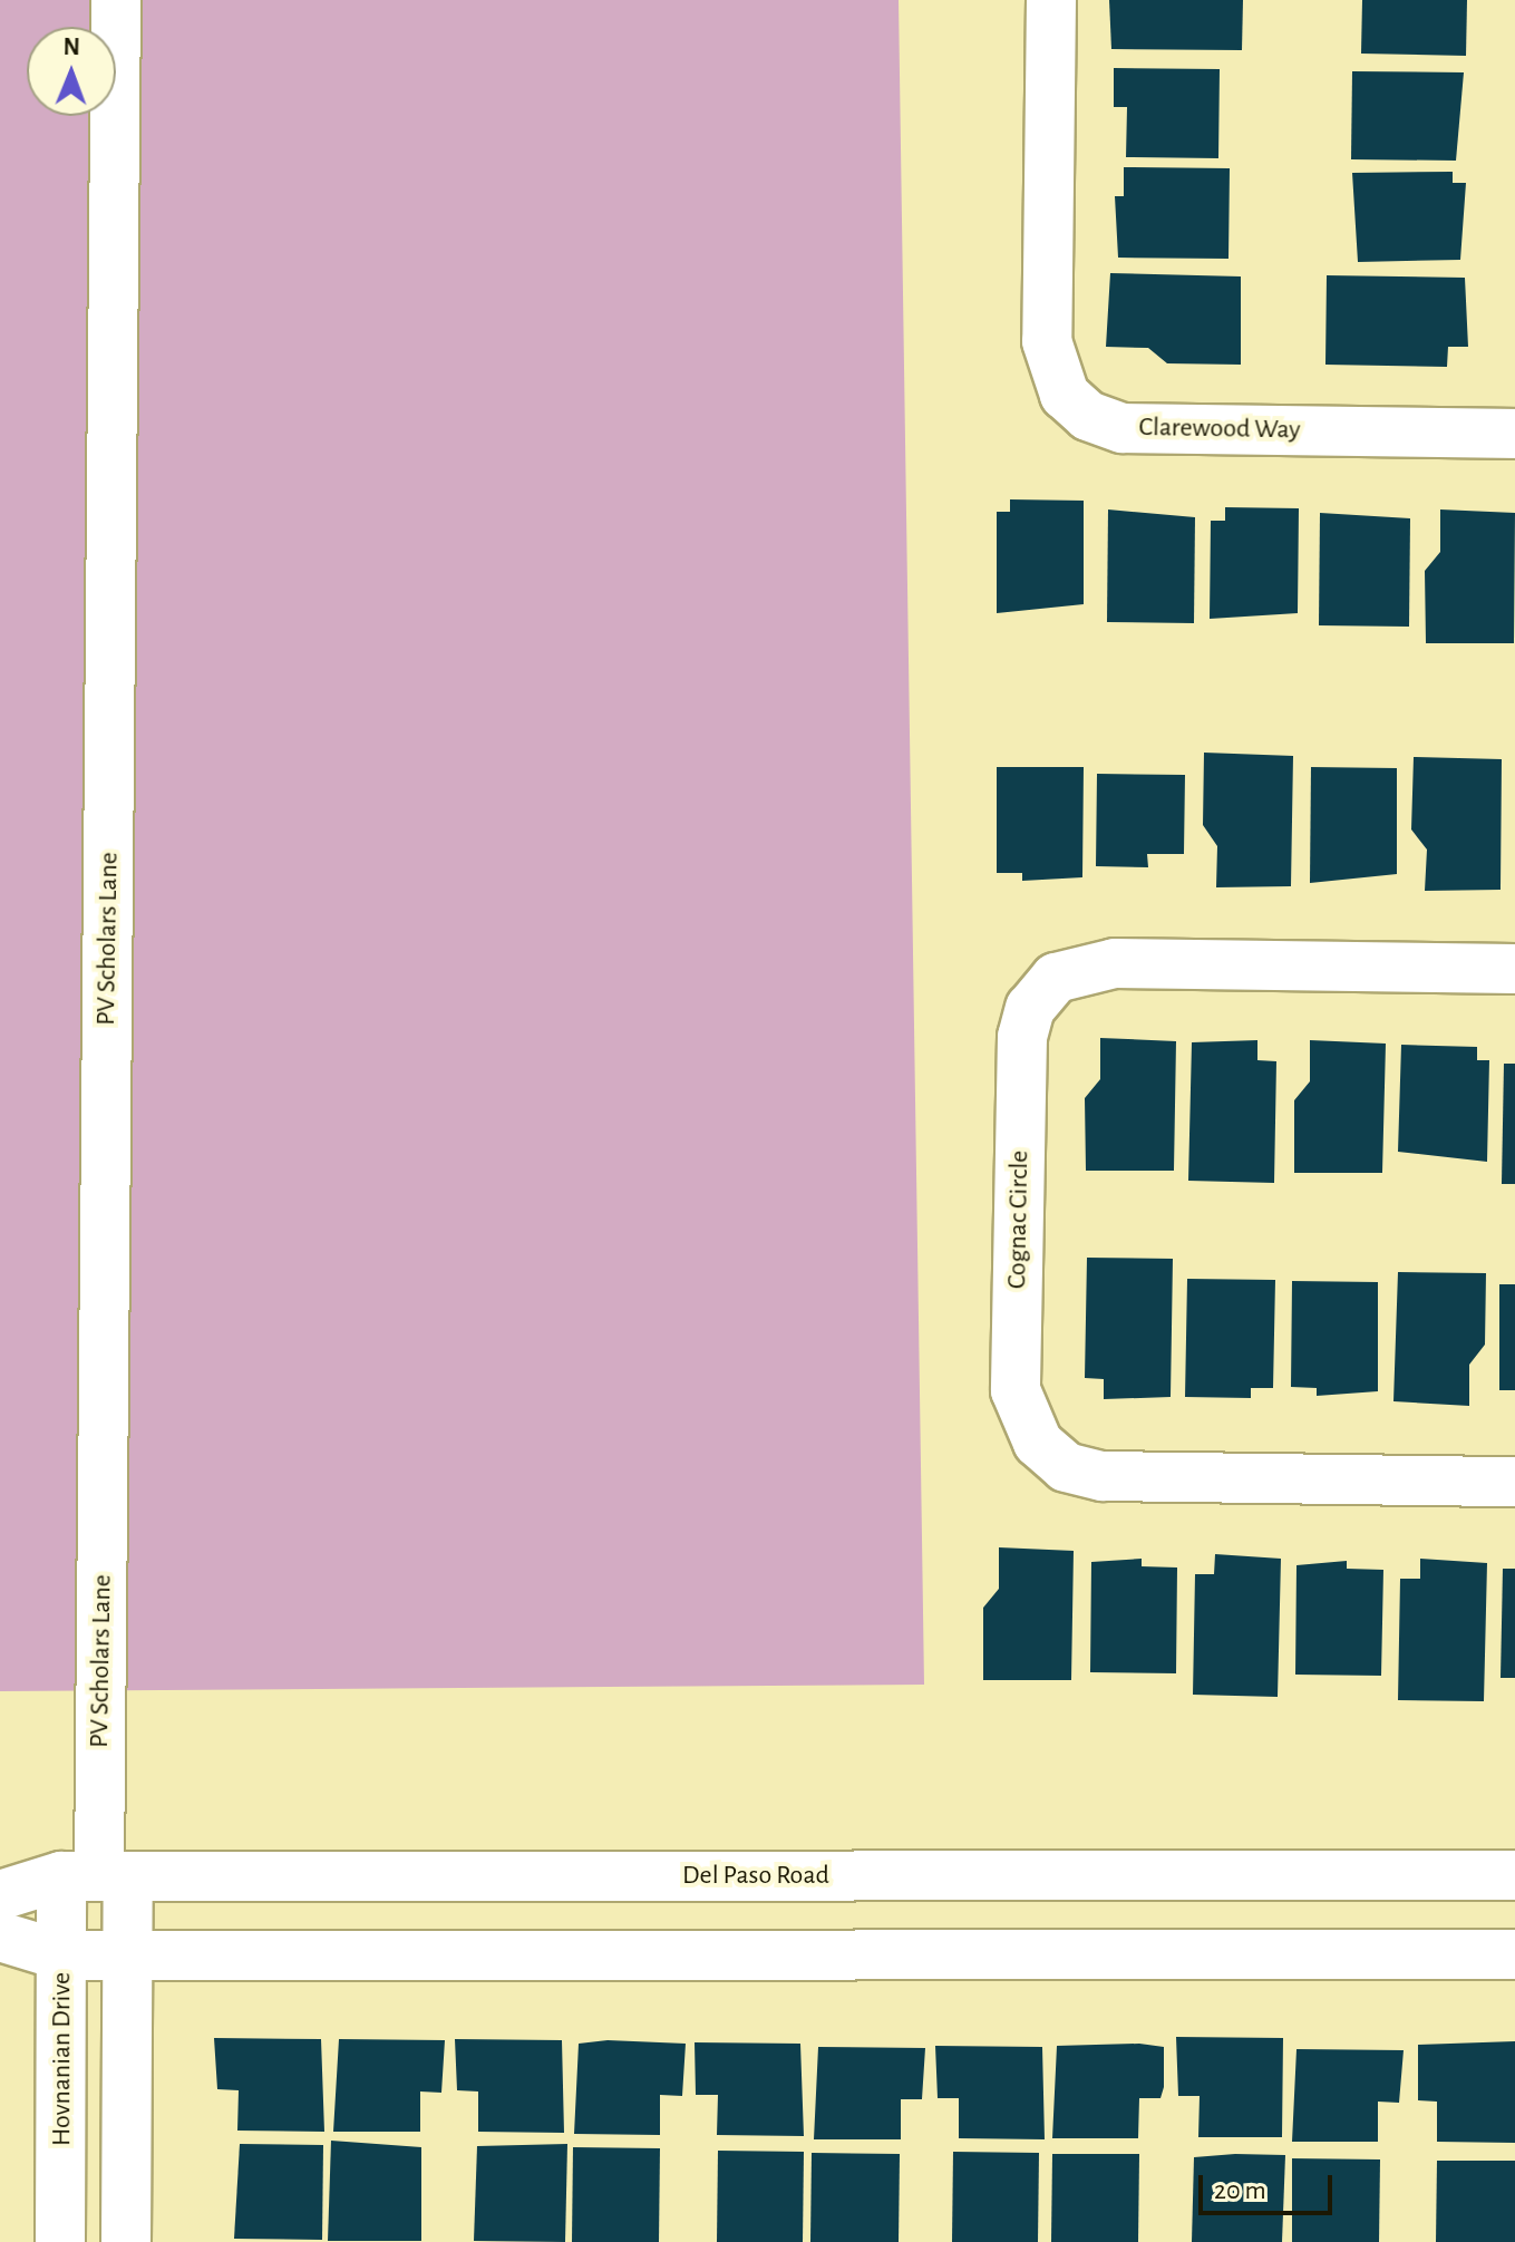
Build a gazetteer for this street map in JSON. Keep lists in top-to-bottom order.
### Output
{
  "streets": {
    "street": [
      "Clarewood Way",
      "PV Scholars Lane",
      "Cognac Circle",
      "Del Paso Road",
      "Hovnanian Drive"
    ]
  },
  "crossings": [
    ["PV Scholars Lane", "Del Paso Road"],
    ["PV Scholars Lane", "Hovnanian Drive"],
    ["Del Paso Road", "Hovnanian Drive"]
  ],
  "scale_bar": "20 m",
  "north": "top"
}
